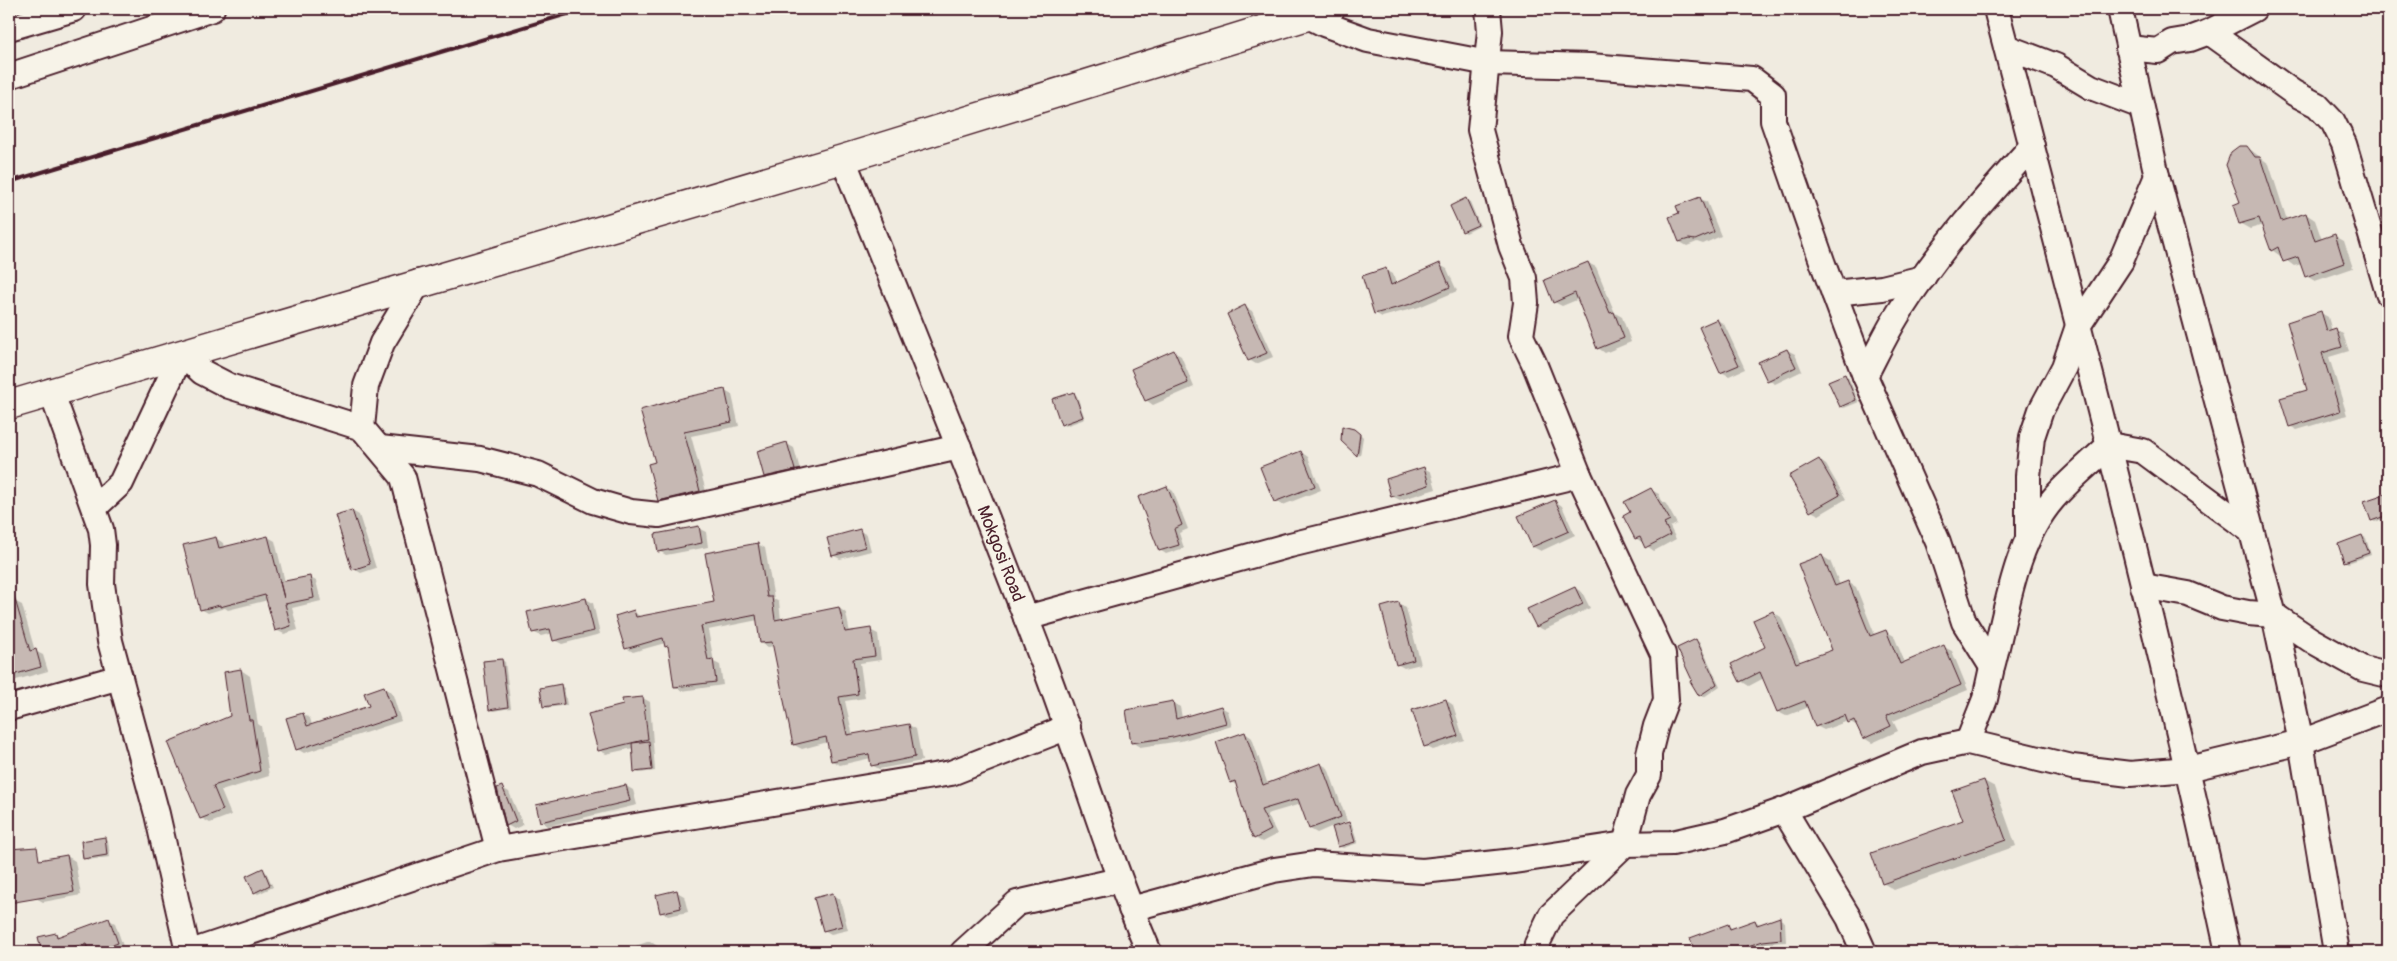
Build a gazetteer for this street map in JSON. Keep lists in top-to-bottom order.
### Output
{
  "streets": {
    "street": ["Mokgosi Road"]
  }
}
